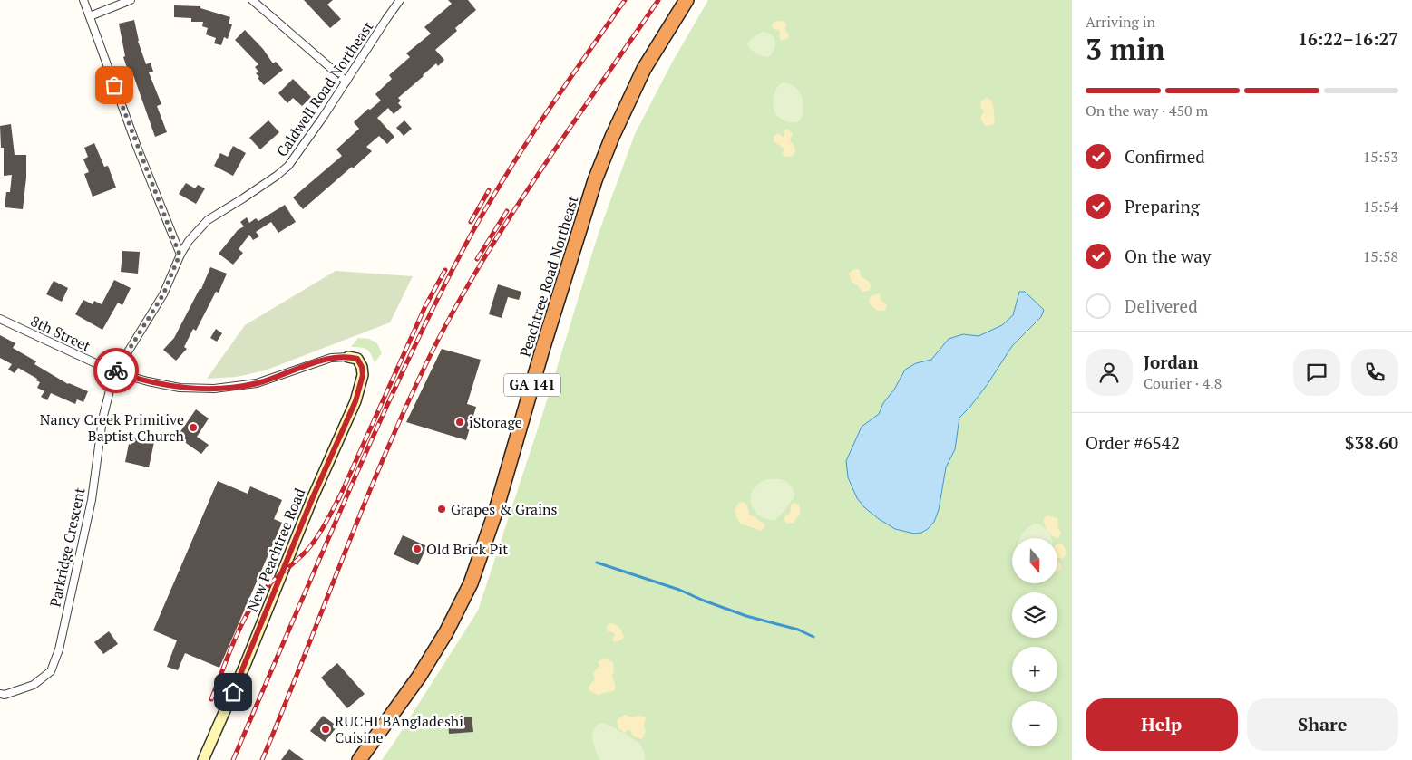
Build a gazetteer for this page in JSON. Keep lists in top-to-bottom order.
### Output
{
  "streets": {
    "highway": ["Peachtree Road Northeast", "GA 141"],
    "street": [
      "Caldwell Road Northeast",
      "8th Street",
      "Parkridge Crescent",
      "New Peachtree Road"
    ]
  },
  "crossings": [
    ["Caldwell Road Northeast", "8th Street"],
    ["Caldwell Road Northeast", "Parkridge Crescent"],
    ["8th Street", "Parkridge Crescent"],
    ["8th Street", "New Peachtree Road"]
  ],
  "places": [
    "iStorage",
    "Nancy Creek Primitive Baptist Church",
    "Grapes & Grains",
    "Old Brick Pit",
    "RUCHI BAngladeshi Cuisine"
  ],
  "north": "bottom",
  "page": {
    "heading": ["3 min", "Arriving in", "16:22–16:27"],
    "panel": [
      "Jordan",
      "Courier · 4.8",
      "Order #6542",
      "$38.60"
    ],
    "bar": "On the way · 450 m",
    "list": [
      ["Confirmed", "15:53"],
      ["Preparing", "15:54"],
      ["On the way", "15:58"],
      "Delivered"
    ],
    "map_buttons": ["+", "−"],
    "buttons": ["Help", "Share"]
  }
}
